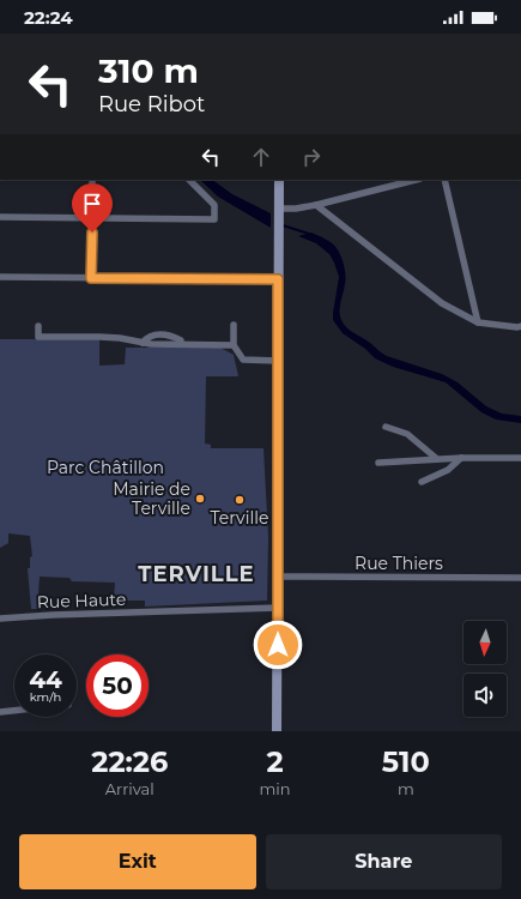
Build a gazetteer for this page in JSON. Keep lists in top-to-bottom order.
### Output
{
  "streets": {
    "street": ["Rue Thiers", "Rue Haute"]
  },
  "districts": ["TERVILLE"],
  "parks": ["Parc Châtillon"],
  "places": ["Mairie de Terville", "Terville"],
  "north": "bottom",
  "page": {
    "status": "22:24",
    "turn": ["310 m", "Rue Ribot"],
    "speed": "44 km/h",
    "limit": "50",
    "eta": [
      "22:26",
      "Arrival",
      "2",
      "min",
      "510",
      "m"
    ],
    "buttons": ["Exit", "Share"]
  }
}
